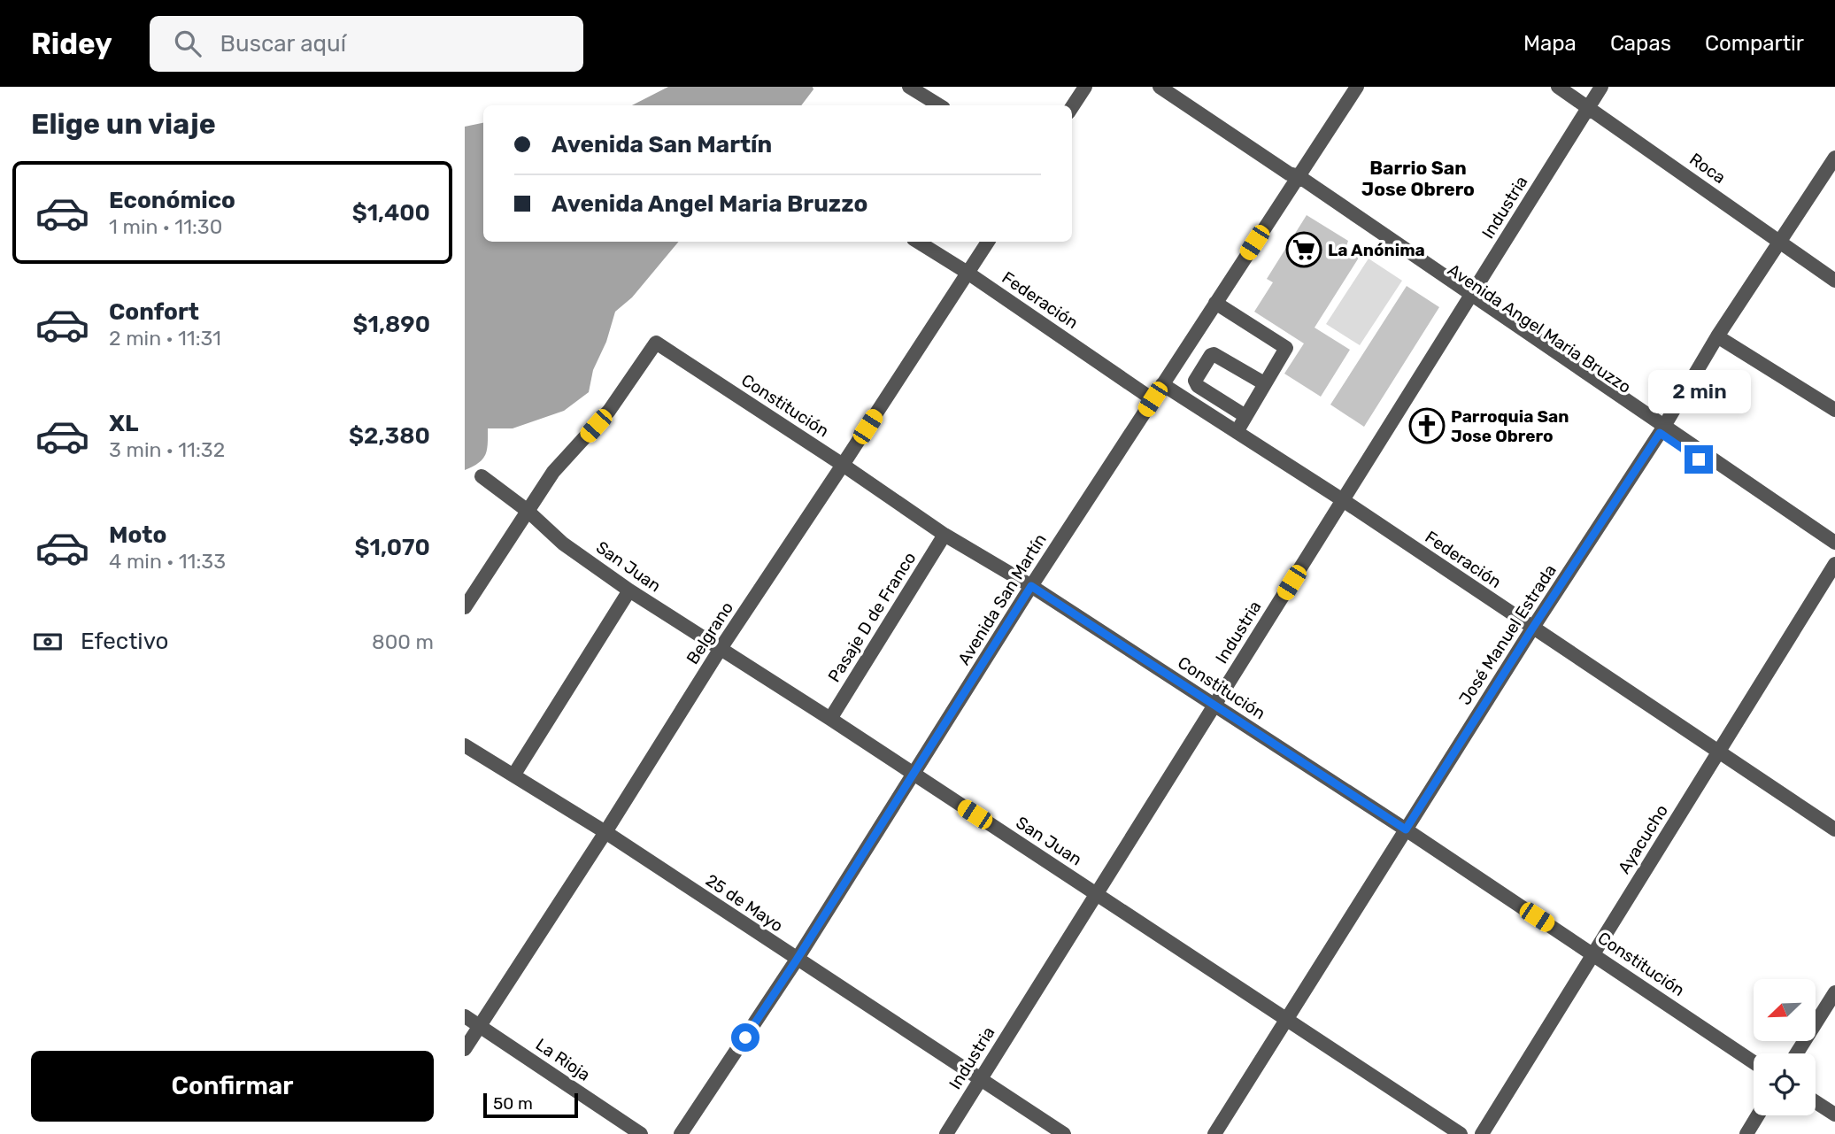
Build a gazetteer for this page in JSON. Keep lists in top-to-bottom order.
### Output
{
  "streets": {
    "street": [
      "Roca",
      "Industria",
      "Federación",
      "Avenida Angel Maria Bruzzo",
      "Constitución",
      "San Juan",
      "Avenida San Martín",
      "Pasaje D de Franco",
      "Belgrano",
      "José Manuel Estrada",
      "Ayacucho",
      "25 de Mayo",
      "La Rioja"
    ]
  },
  "crossings": [
    ["Roca", "Industria"],
    ["Roca", "José Manuel Estrada"],
    ["Industria", "Federación"],
    ["Industria", "Avenida Angel Maria Bruzzo"],
    ["Industria", "Constitución"],
    ["Industria", "San Juan"],
    ["Industria", "25 de Mayo"],
    ["Federación", "Avenida San Martín"],
    ["Federación", "Belgrano"],
    ["Federación", "José Manuel Estrada"],
    ["Federación", "Ayacucho"],
    ["Avenida Angel Maria Bruzzo", "Avenida San Martín"],
    ["Avenida Angel Maria Bruzzo", "José Manuel Estrada"],
    ["Constitución", "San Juan"],
    ["Constitución", "Avenida San Martín"],
    ["Constitución", "Pasaje D de Franco"],
    ["Constitución", "Belgrano"],
    ["Constitución", "José Manuel Estrada"],
    ["Constitución", "Ayacucho"],
    ["San Juan", "Avenida San Martín"],
    ["San Juan", "Pasaje D de Franco"],
    ["San Juan", "Belgrano"],
    ["San Juan", "José Manuel Estrada"],
    ["Avenida San Martín", "25 de Mayo"],
    ["Belgrano", "25 de Mayo"],
    ["Belgrano", "La Rioja"]
  ],
  "districts": ["Barrio San Jose Obrero"],
  "places": {
    "supermarket": ["La Anónima"],
    "church": ["Parroquia San Jose Obrero"]
  },
  "scale_bar": "50 m",
  "north": "bottom left",
  "page": {
    "header": "Ridey",
    "search": "Buscar aquí",
    "nav": ["Mapa", "Capas", "Compartir"],
    "heading": "Elige un viaje",
    "banner": ["Avenida San Martín", "Avenida Angel Maria Bruzzo"],
    "list": [
      {
        "name": "Económico",
        "note": "1 min · 11:30",
        "value": "$1,400"
      },
      {
        "name": "Confort",
        "note": "2 min · 11:31",
        "value": "$1,890"
      },
      {
        "name": "XL",
        "note": "3 min · 11:32",
        "value": "$2,380"
      },
      {
        "name": "Moto",
        "note": "4 min · 11:33",
        "value": "$1,070"
      }
    ],
    "bubble": "2 min",
    "pay": ["Efectivo", "800 m"],
    "buttons": "Confirmar",
    "scale": "50 m"
  }
}
